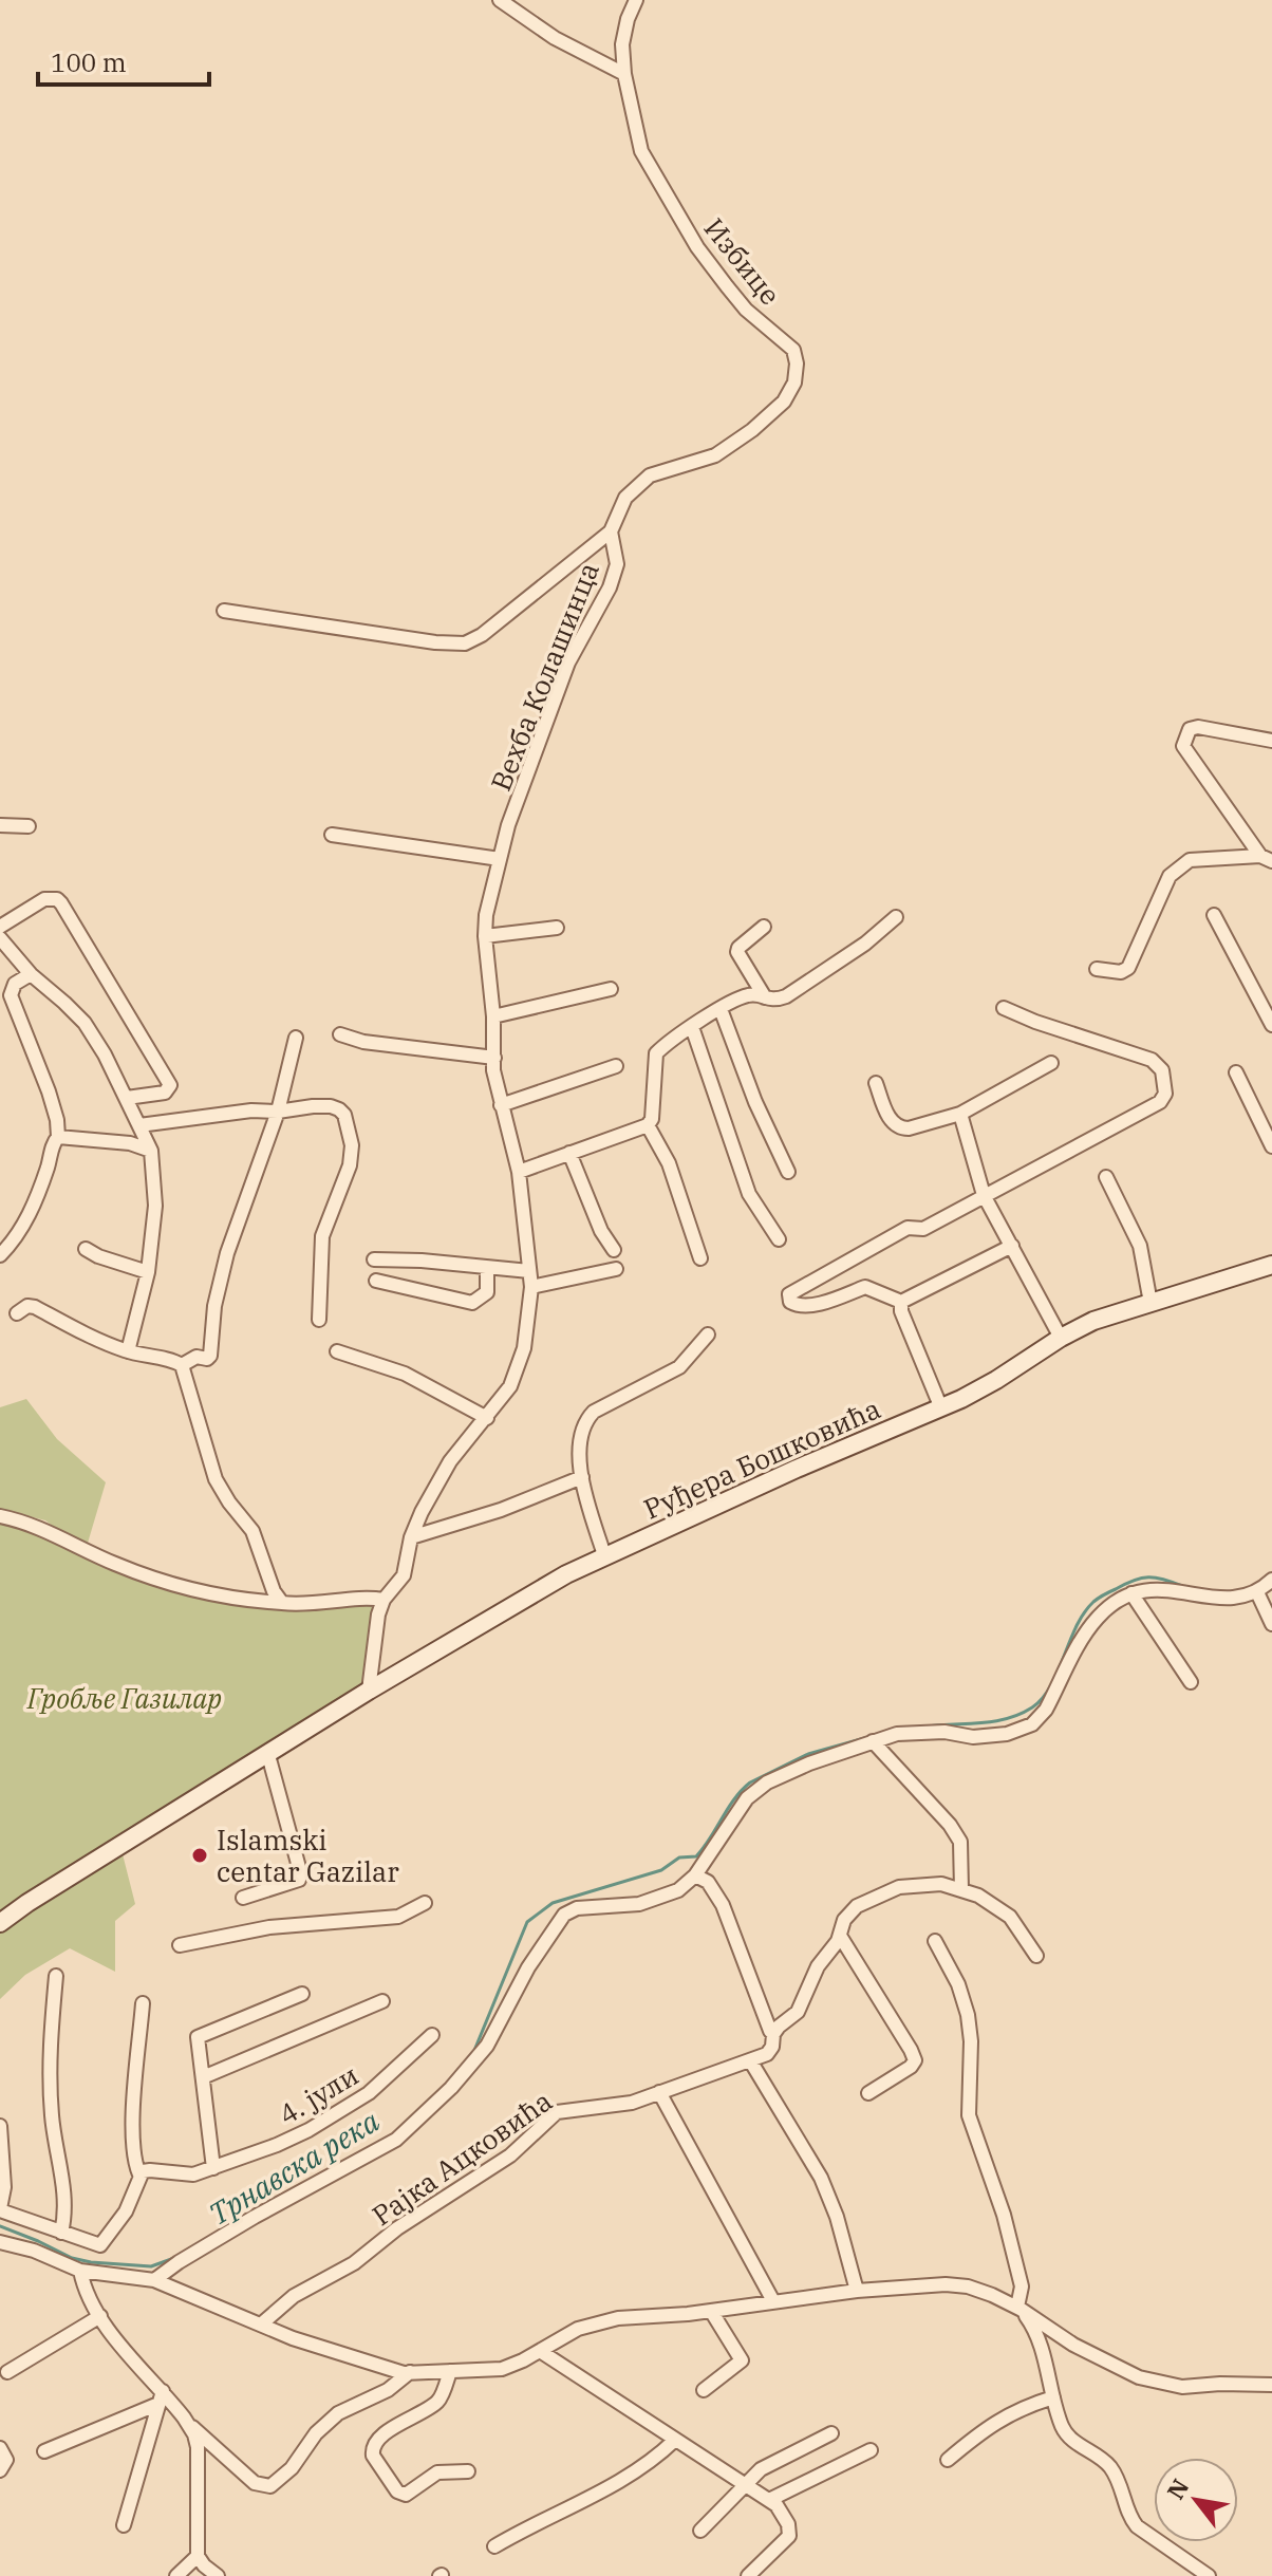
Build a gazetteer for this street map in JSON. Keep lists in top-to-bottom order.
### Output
{
  "streets": {
    "main road": ["Руђера Бошковића"],
    "street": [
      "Избице",
      "Вехба Колашинца",
      "4. јули",
      "Рајка Ацковића"
    ]
  },
  "crossings": [
    ["Избице", "Вехба Колашинца"]
  ],
  "water": ["Трнавска река"],
  "parks": ["Гробље Газилар"],
  "places": ["Islamski centar Gazilar"],
  "scale_bar": "100 m",
  "north": "top left"
}
